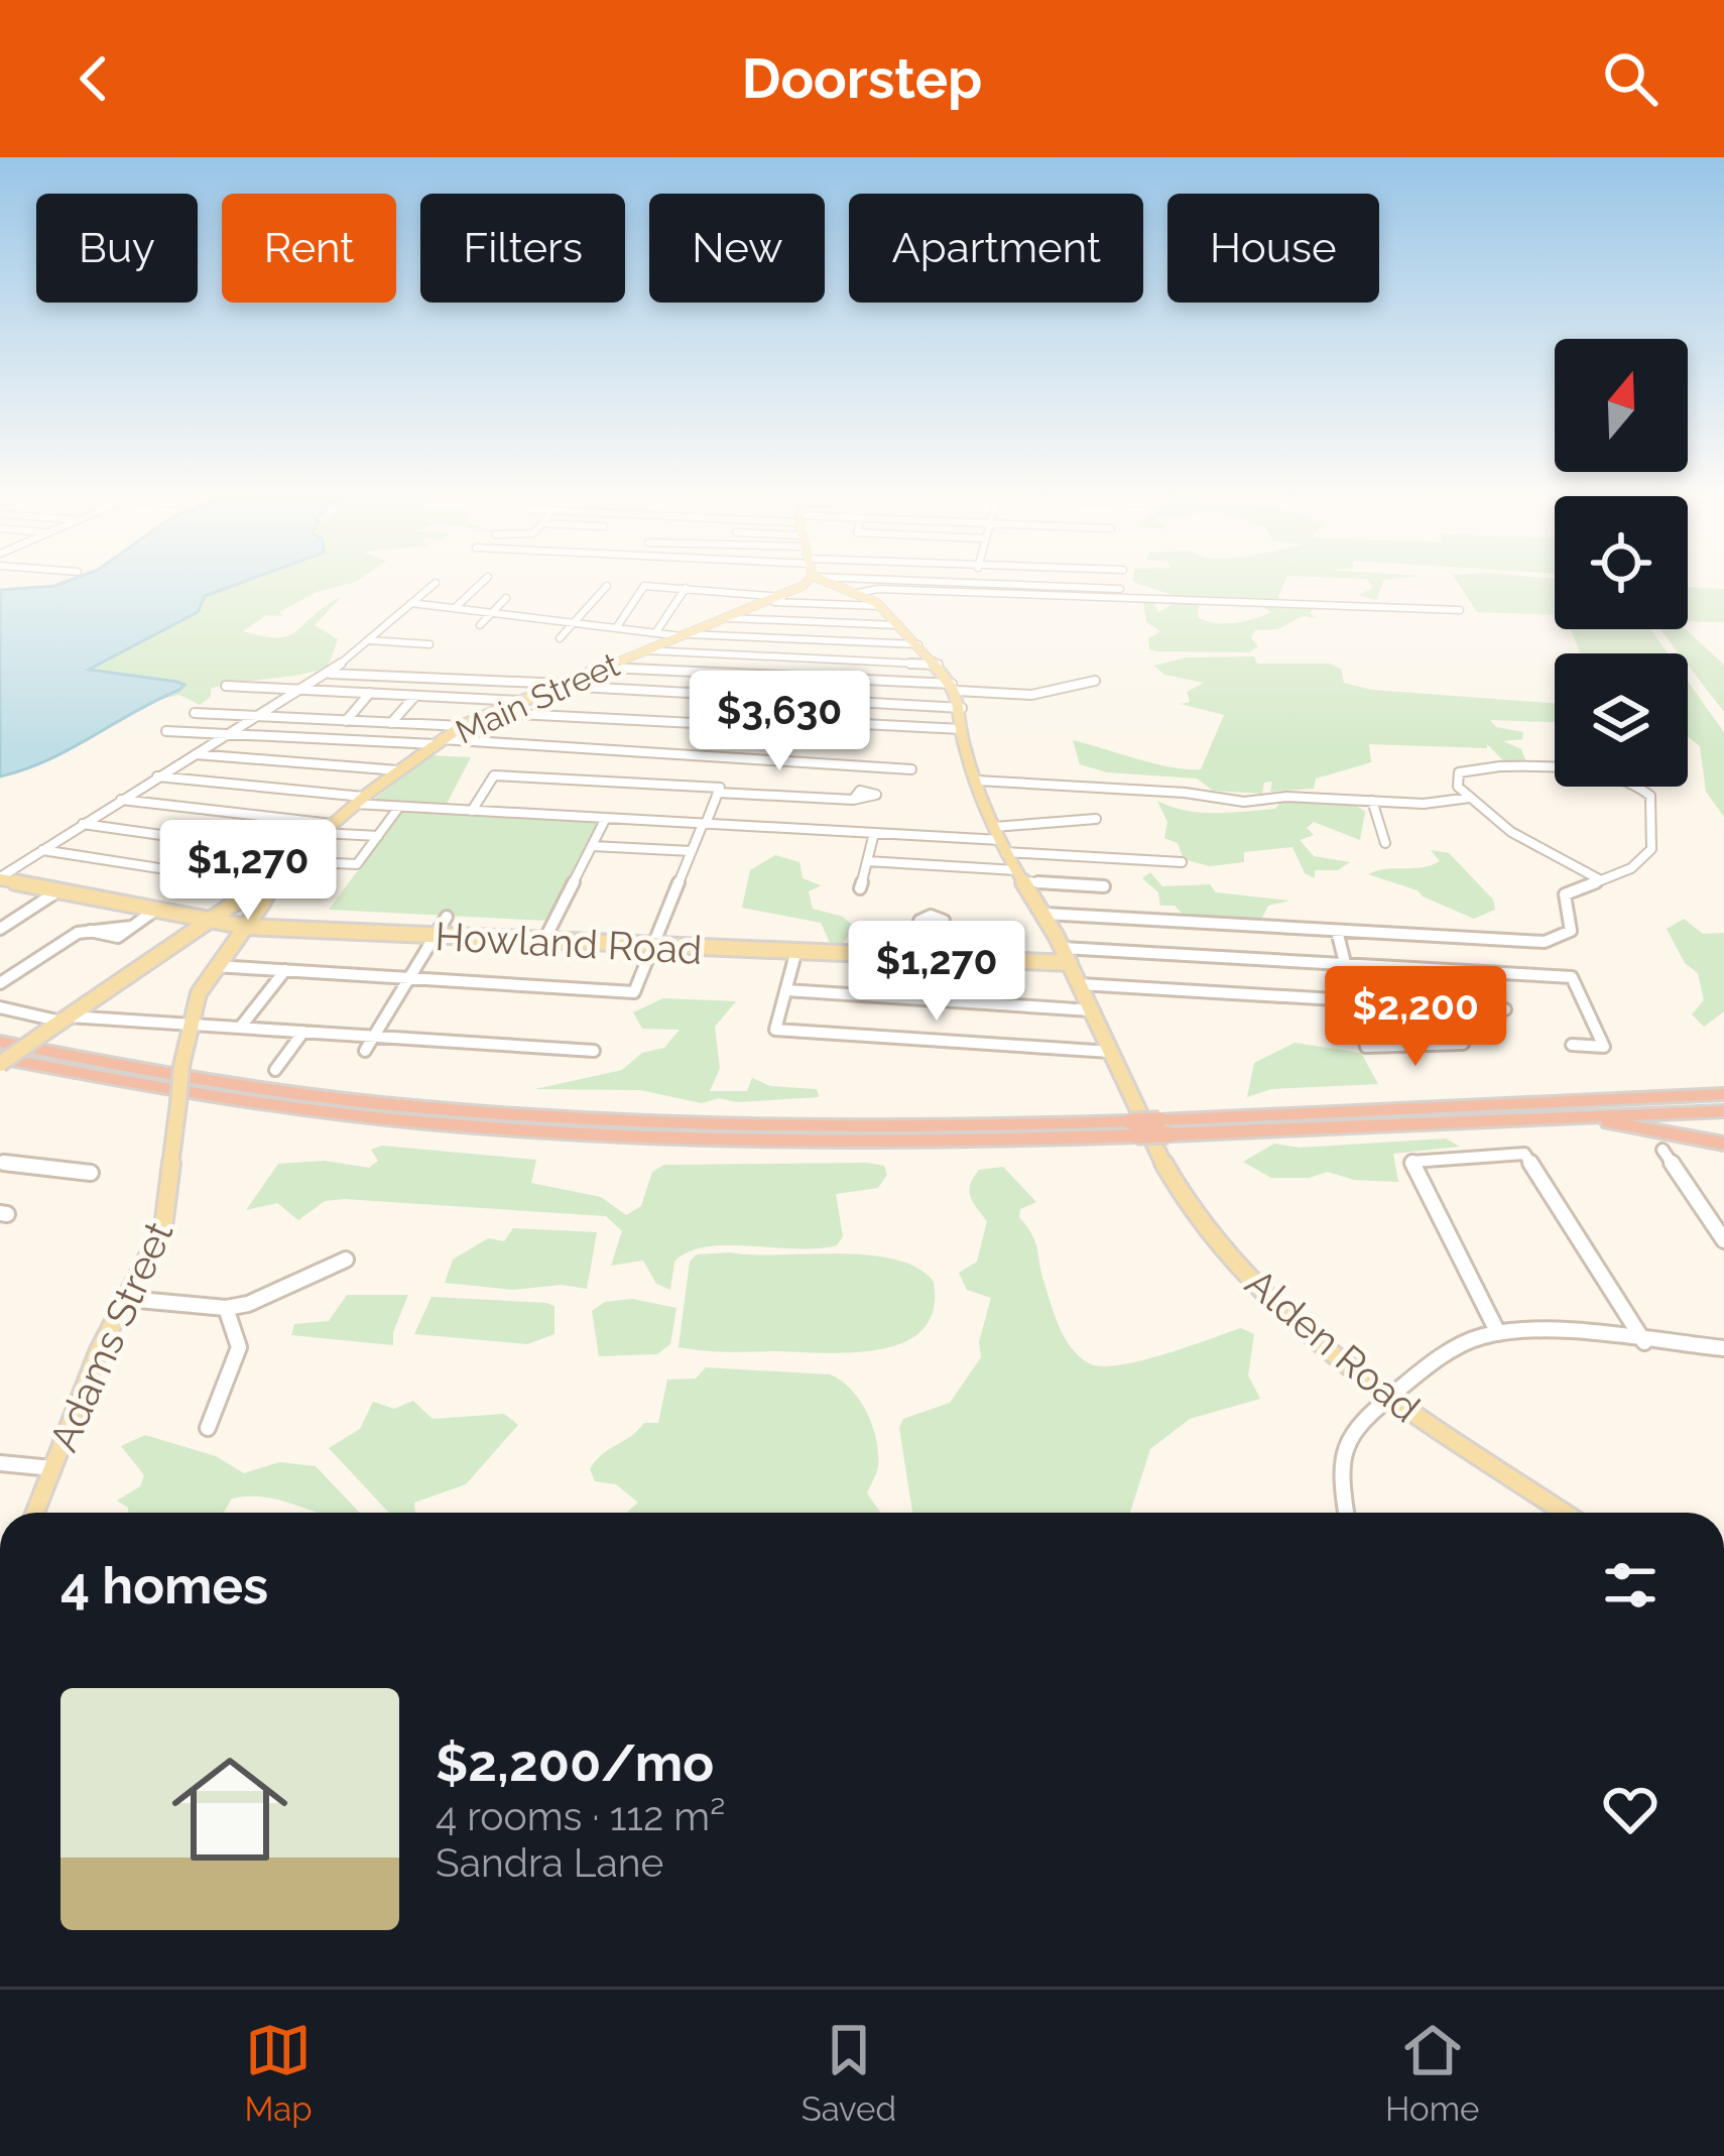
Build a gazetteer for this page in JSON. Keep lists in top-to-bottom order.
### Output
{
  "streets": {
    "main road": [
      "Main Street",
      "Howland Road",
      "Adams Street",
      "Alden Road"
    ]
  },
  "crossings": [
    ["Main Street", "Howland Road"],
    ["Main Street", "Adams Street"],
    ["Main Street", "Alden Road"],
    ["Howland Road", "Adams Street"],
    ["Howland Road", "Alden Road"]
  ],
  "north": "top",
  "page": {
    "header": "Doorstep",
    "chip": [
      "Buy",
      "Rent",
      "Filters",
      "New",
      "Apartment",
      "House"
    ],
    "price": [
      "$3,630",
      "$1,270",
      "$1,270",
      "$2,200"
    ],
    "heading": "4 homes",
    "list": [
      {
        "name": "$2,200/mo",
        "note": "4 rooms · 112 m² · Sandra Lane"
      }
    ],
    "tabs": ["Map", "Saved", "Home"]
  }
}
